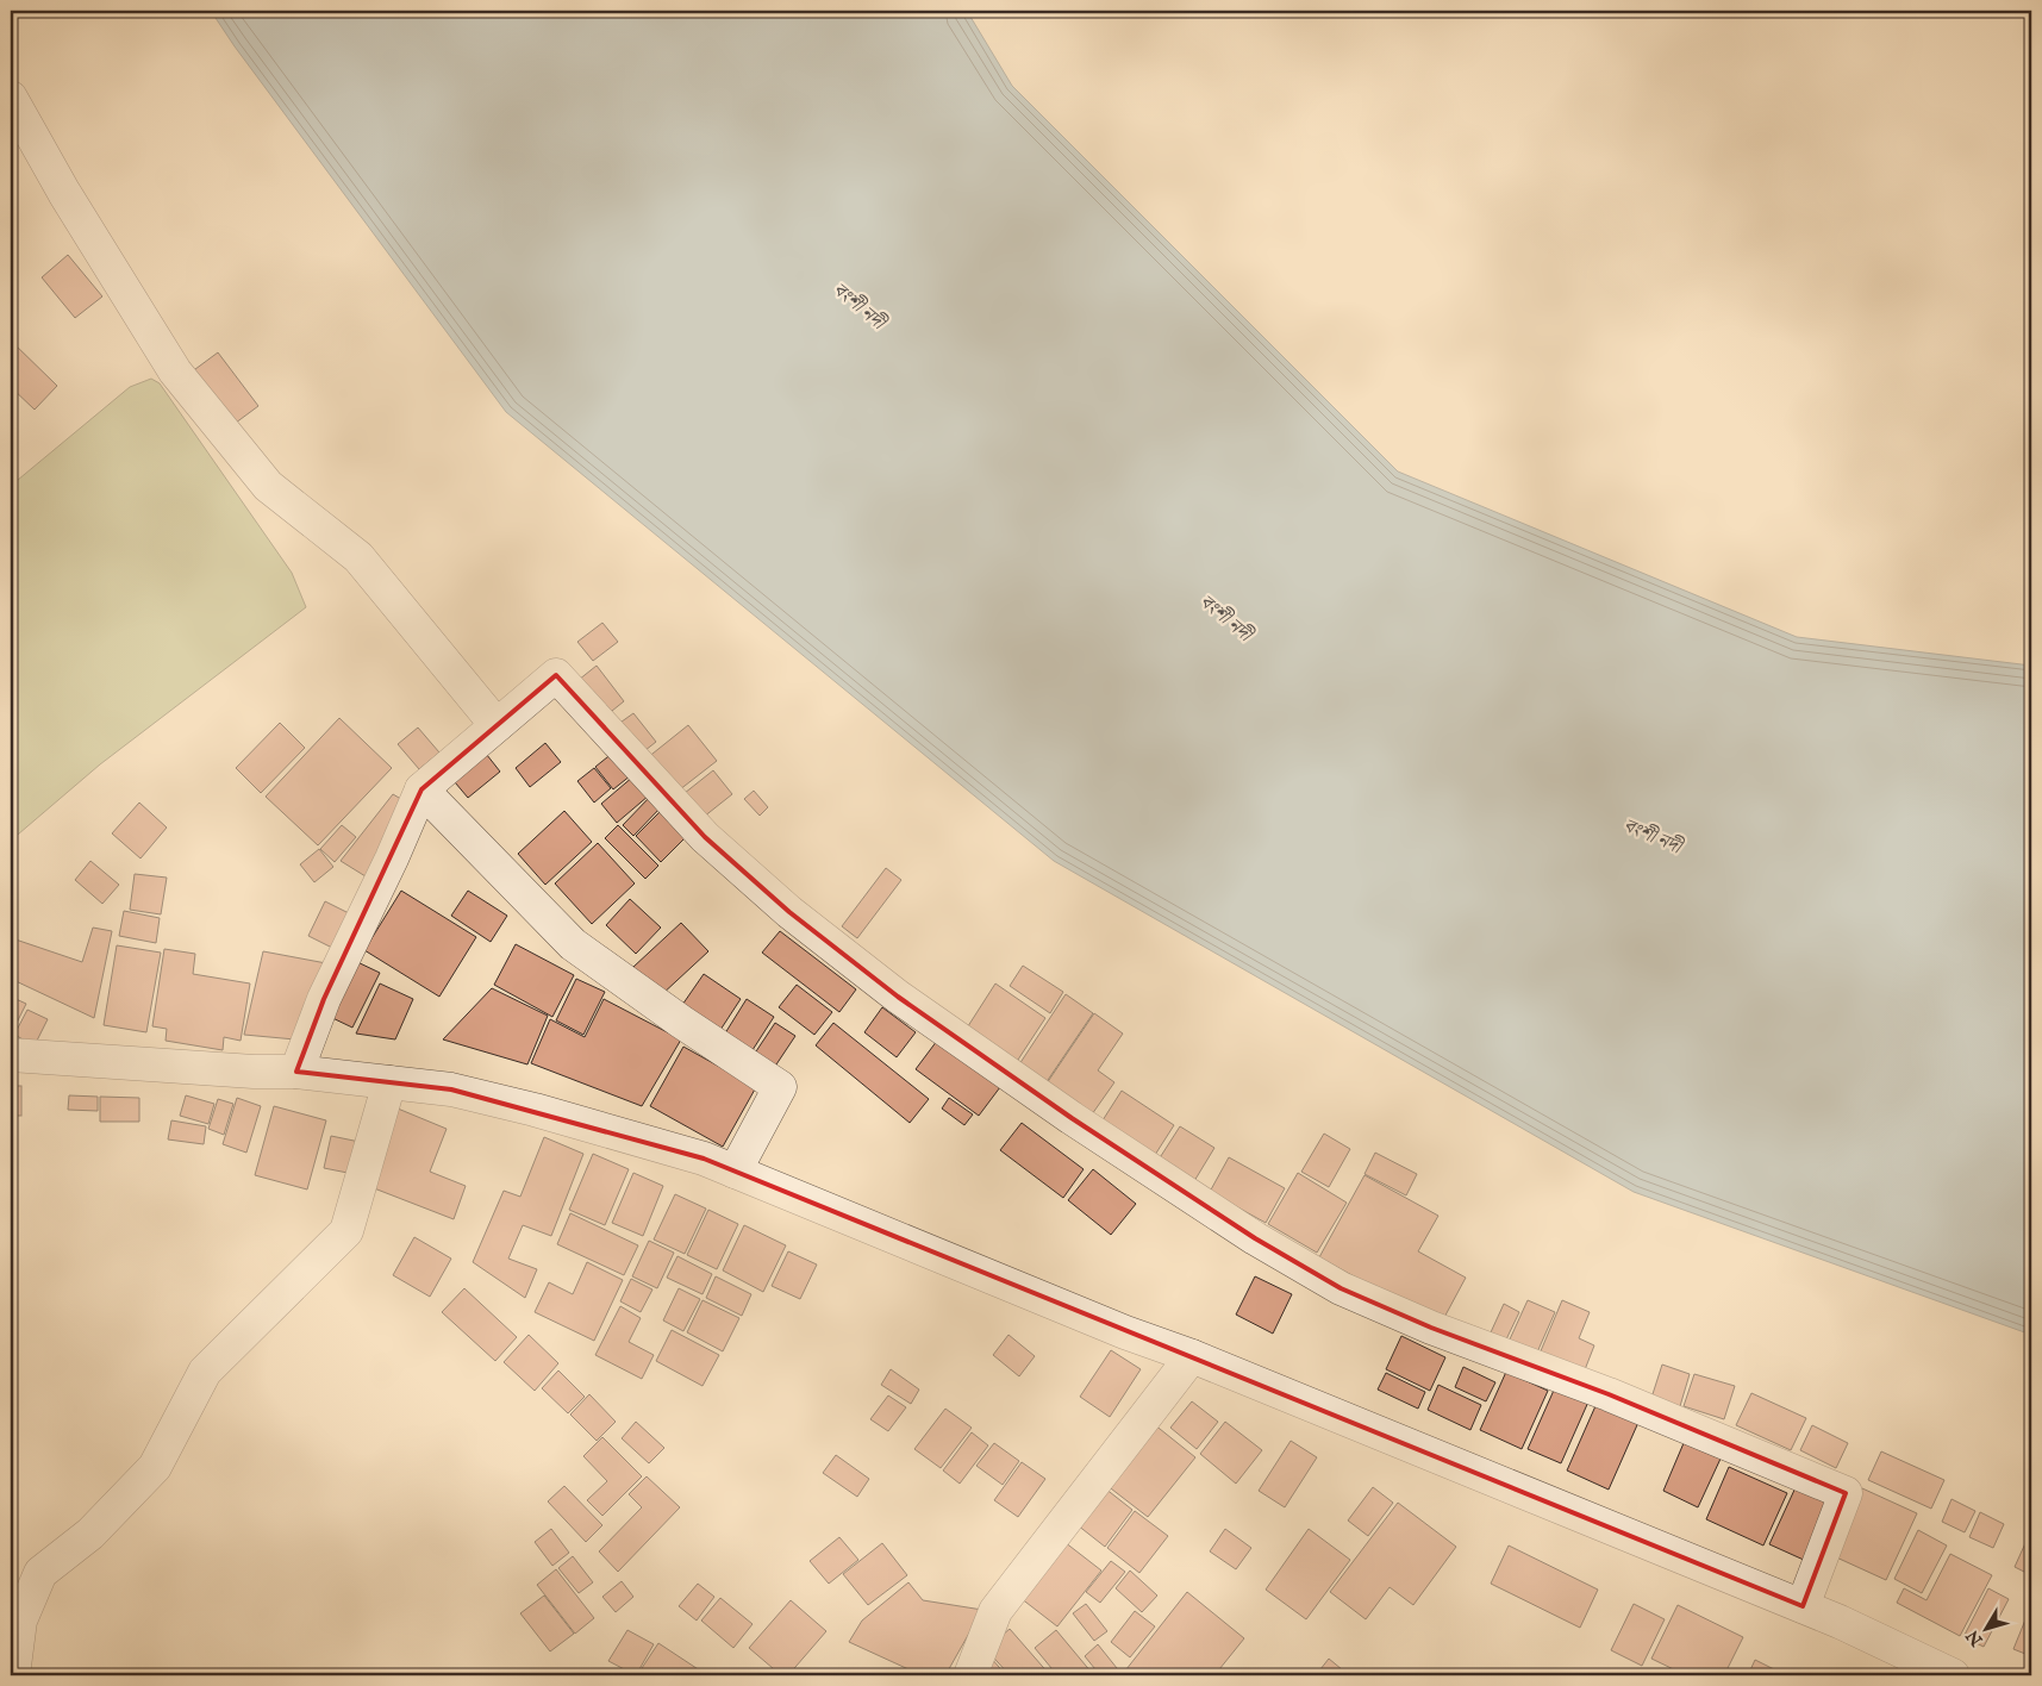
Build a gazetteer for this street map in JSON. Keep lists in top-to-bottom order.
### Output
{
  "water": ["বংশী নদী"],
  "north": "bottom left"
}
